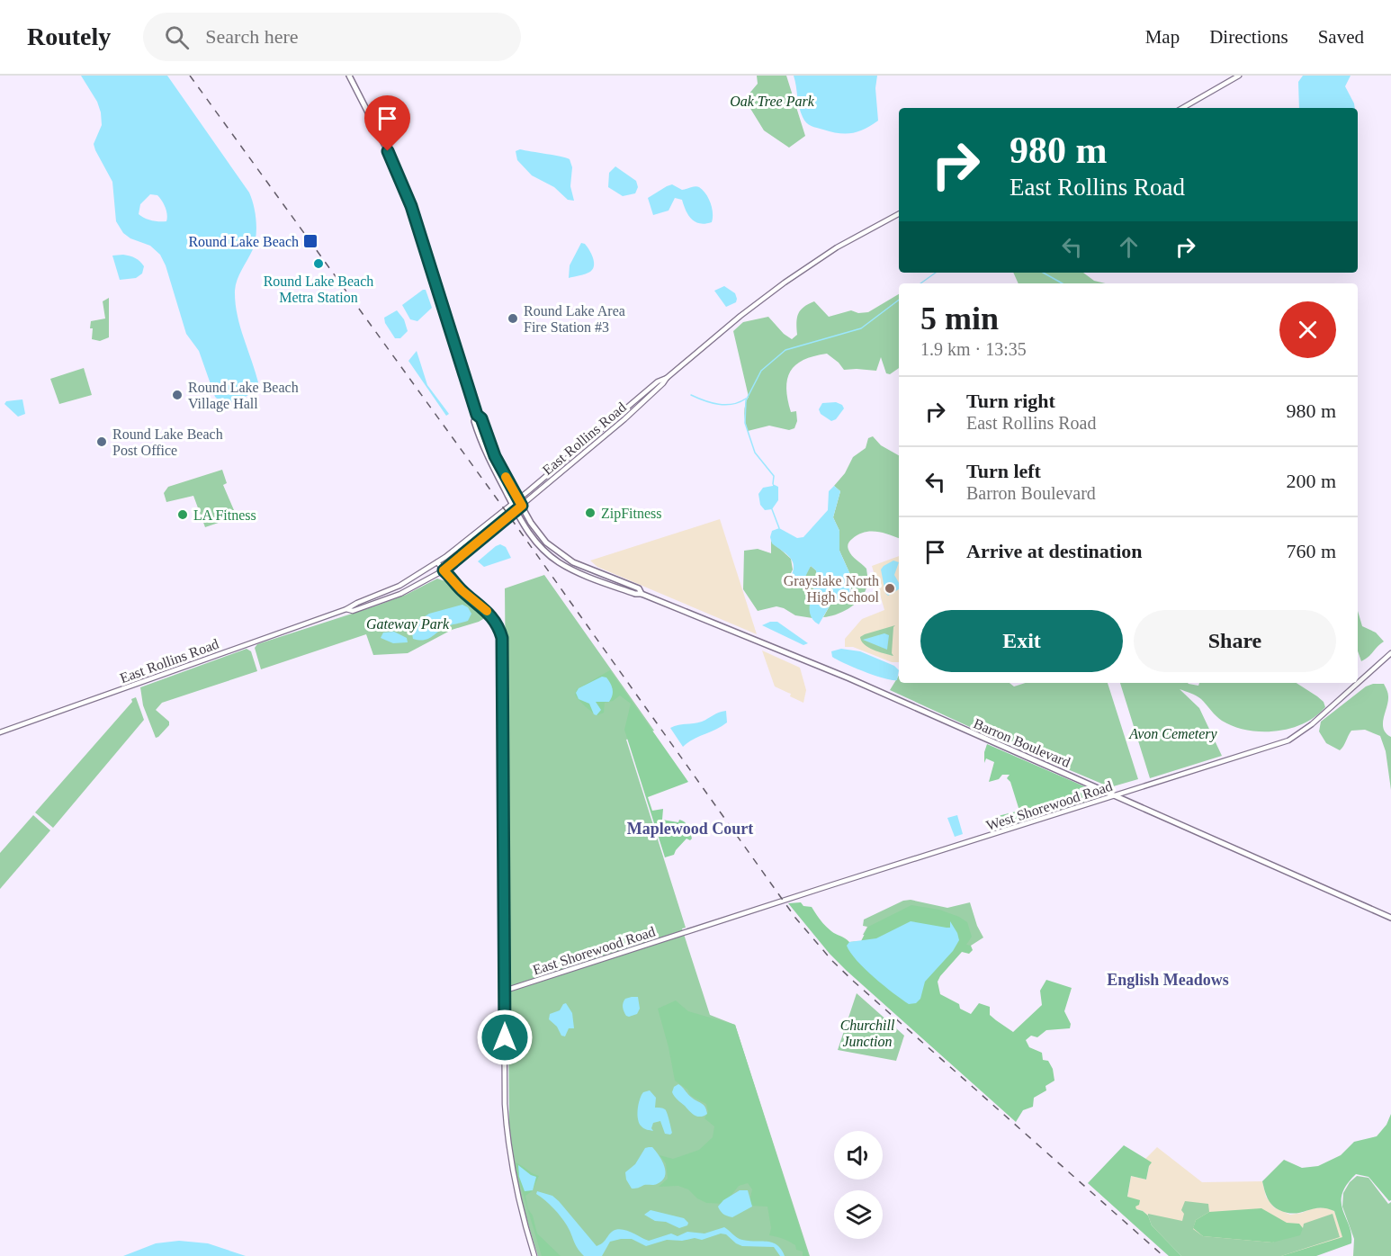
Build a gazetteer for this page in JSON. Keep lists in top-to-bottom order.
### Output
{
  "streets": {
    "main road": [
      "East Rollins Road",
      "Barron Boulevard",
      "West Shorewood Road",
      "East Shorewood Road"
    ]
  },
  "crossings": [
    ["East Rollins Road", "Barron Boulevard"],
    ["Barron Boulevard", "West Shorewood Road"],
    ["West Shorewood Road", "East Shorewood Road"]
  ],
  "districts": ["Maplewood Court", "English Meadows"],
  "parks": [
    "Oak Tree Park",
    "Gateway Park",
    "Avon Cemetery",
    "Churchill Junction"
  ],
  "places": {
    "transit": ["Round Lake Beach"],
    "other": [
      "Round Lake Beach Metra Station",
      "Round Lake Area Fire Station #3",
      "Round Lake Beach Village Hall",
      "Round Lake Beach Post Office",
      "ZipFitness",
      "LA Fitness",
      "Grayslake North High School"
    ]
  },
  "page": {
    "header": "Routely",
    "search": "Search here",
    "nav": ["Map", "Directions", "Saved"],
    "turn": ["980 m", "East Rollins Road"],
    "heading": ["5 min", "1.9 km · 13:35"],
    "list": [
      {
        "name": "Turn right",
        "note": "East Rollins Road",
        "value": "980 m"
      },
      {
        "name": "Turn left",
        "note": "Barron Boulevard",
        "value": "200 m"
      },
      {
        "name": "Arrive at destination",
        "value": "760 m"
      }
    ],
    "buttons": ["Exit", "Share"]
  }
}
